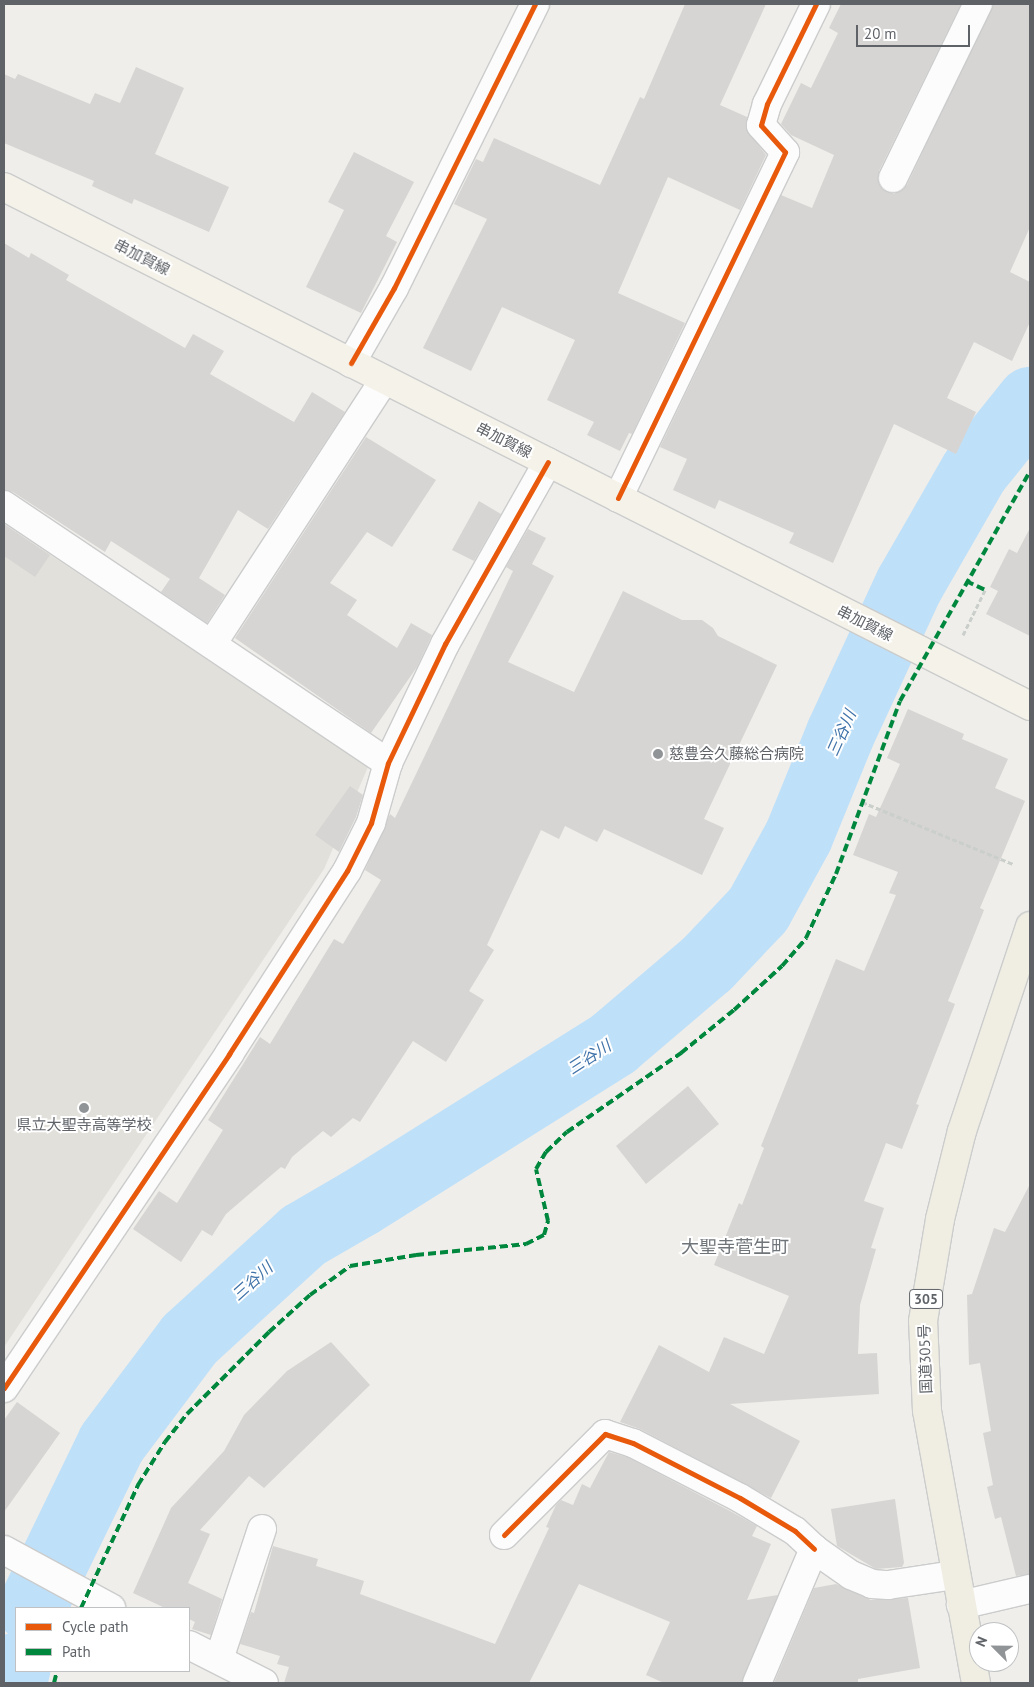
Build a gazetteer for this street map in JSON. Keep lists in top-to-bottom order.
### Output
{
  "streets": {
    "highway": ["305", "国道305号"],
    "main road": ["串加賀線"]
  },
  "districts": ["大聖寺菅生町"],
  "water": ["三谷川"],
  "places": ["慈豊会久藤総合病院", "県立大聖寺高等学校"],
  "legend": ["Cycle path", "Path"],
  "scale_bar": "20 m",
  "north": "top left"
}
